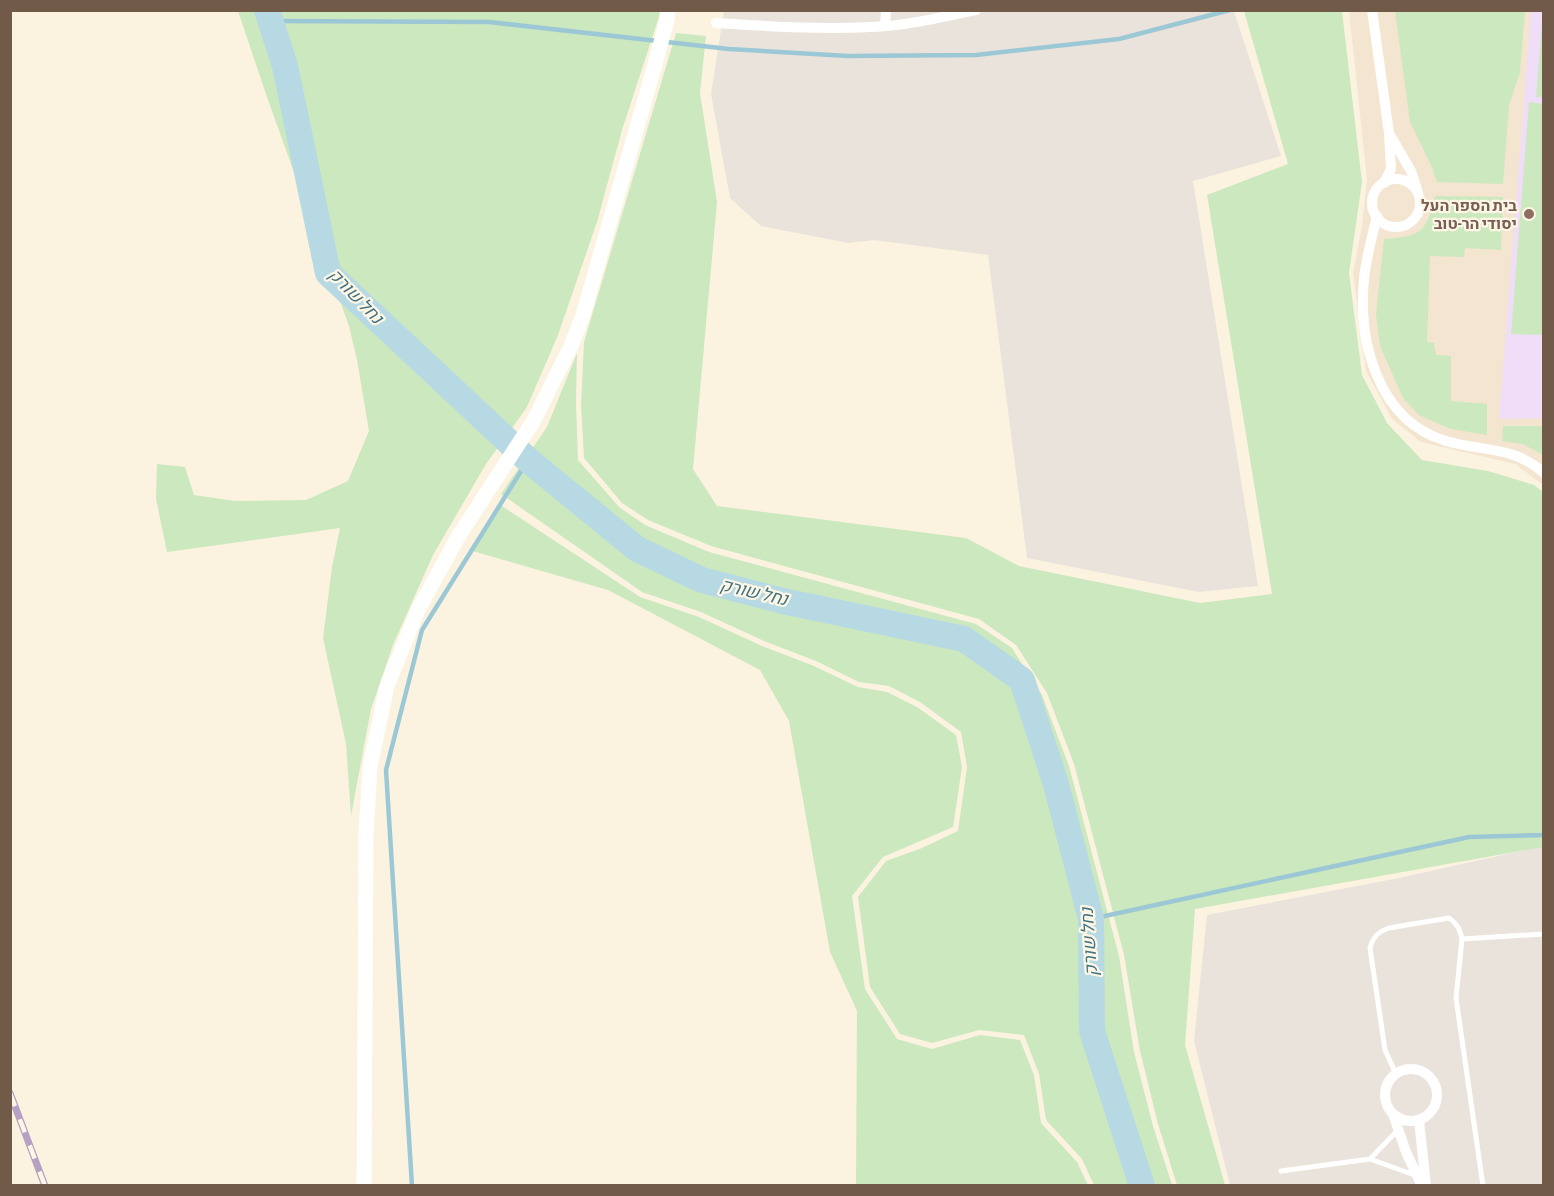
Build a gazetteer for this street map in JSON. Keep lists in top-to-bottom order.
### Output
{
  "water": ["נחל שורק"],
  "places": ["בית הספר העל יסודי הר-טוב"]
}
